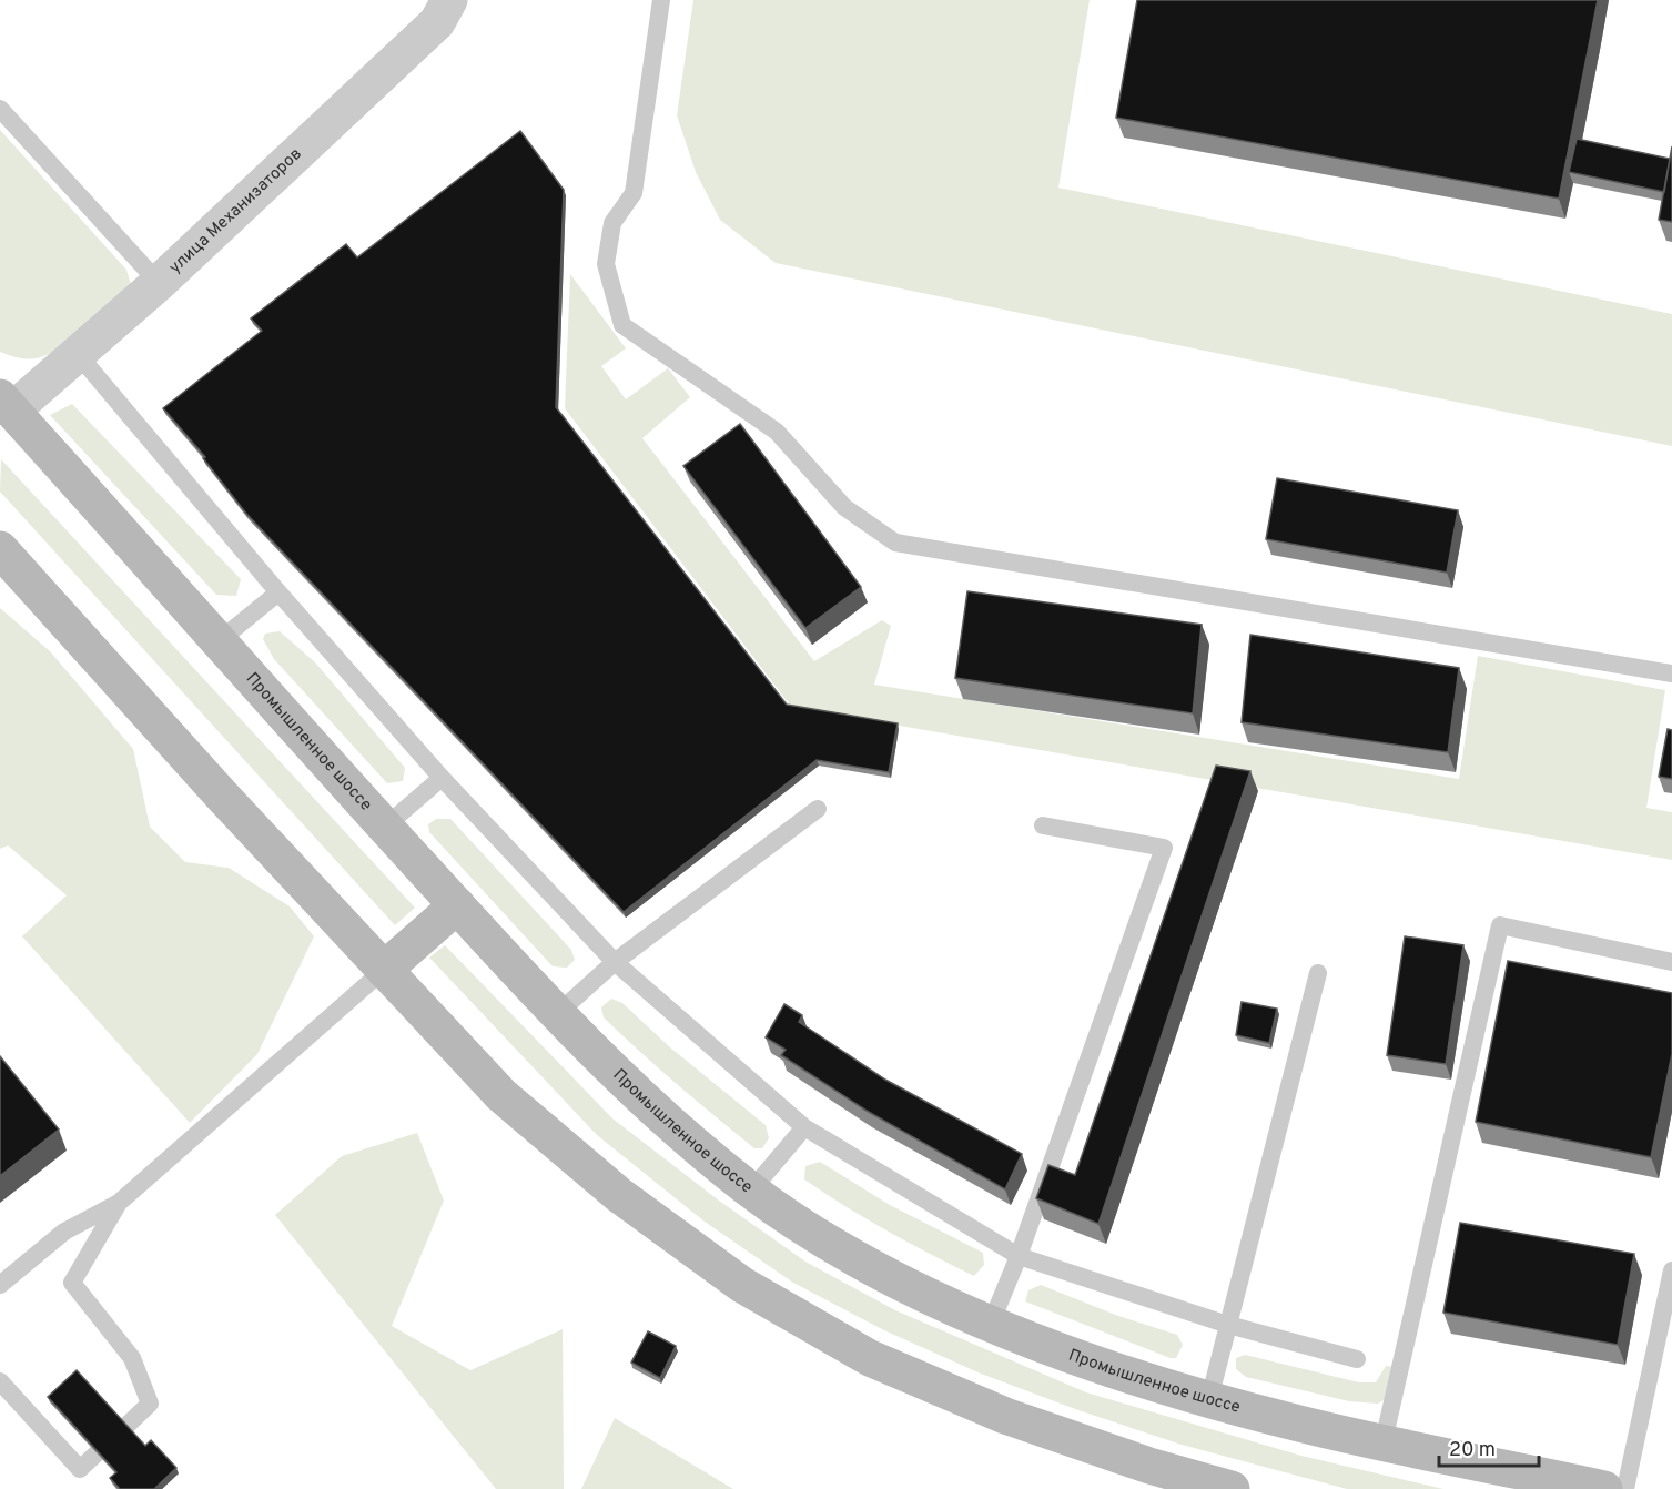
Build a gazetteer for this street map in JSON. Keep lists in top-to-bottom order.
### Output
{
  "streets": {
    "main road": ["Промышленное шоссе"],
    "street": ["улица Механизаторов"]
  },
  "crossings": [
    ["улица Механизаторов", "Промышленное шоссе"]
  ],
  "scale_bar": "20 m"
}
